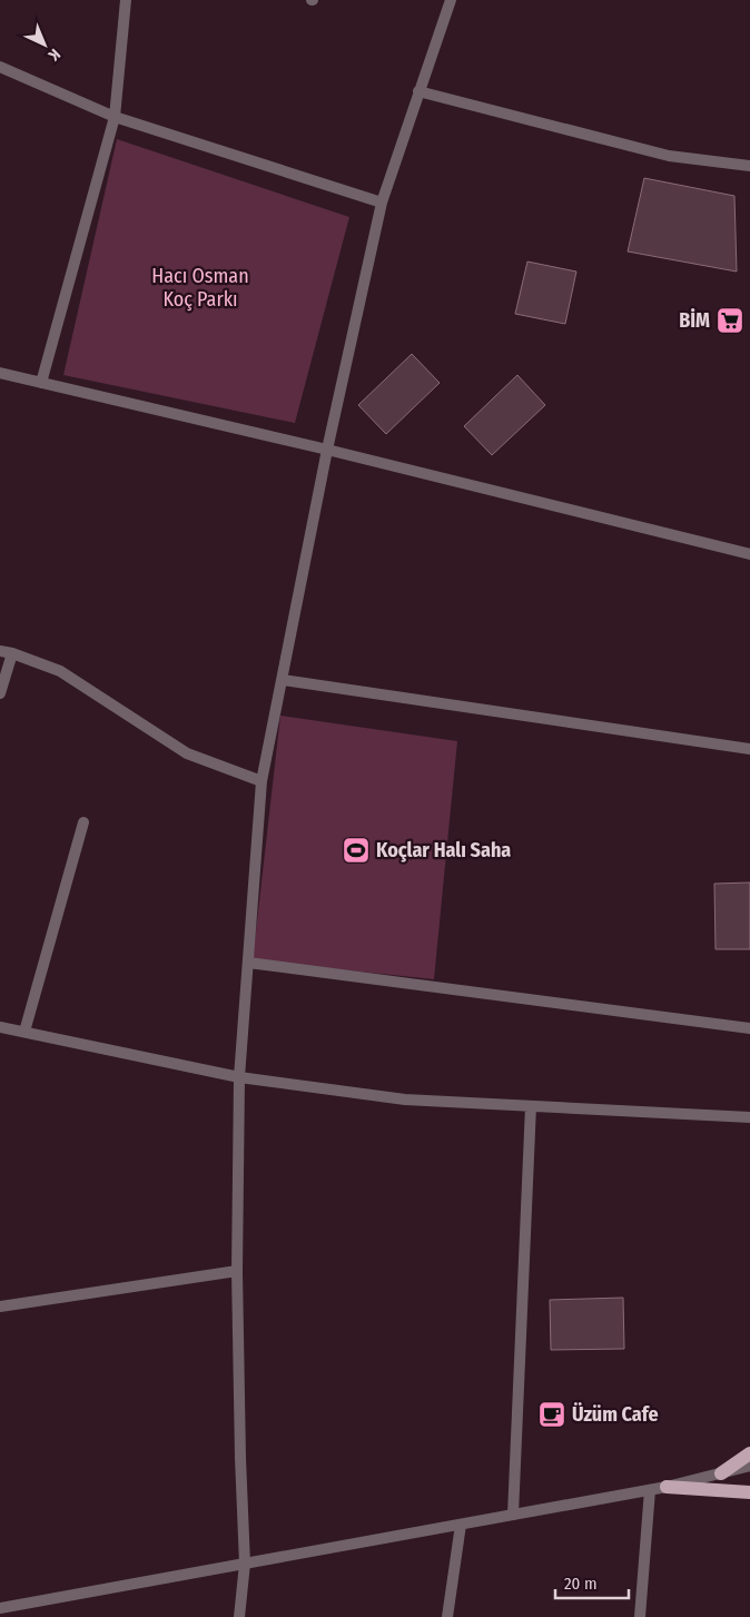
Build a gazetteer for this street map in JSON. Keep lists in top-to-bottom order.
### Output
{
  "parks": ["Hacı Osman Koç Parkı"],
  "places": {
    "supermarket": ["BİM"],
    "sports": ["Koçlar Halı Saha"],
    "cafe": ["Üzüm Cafe"]
  },
  "scale_bar": "20 m",
  "north": "bottom right"
}
